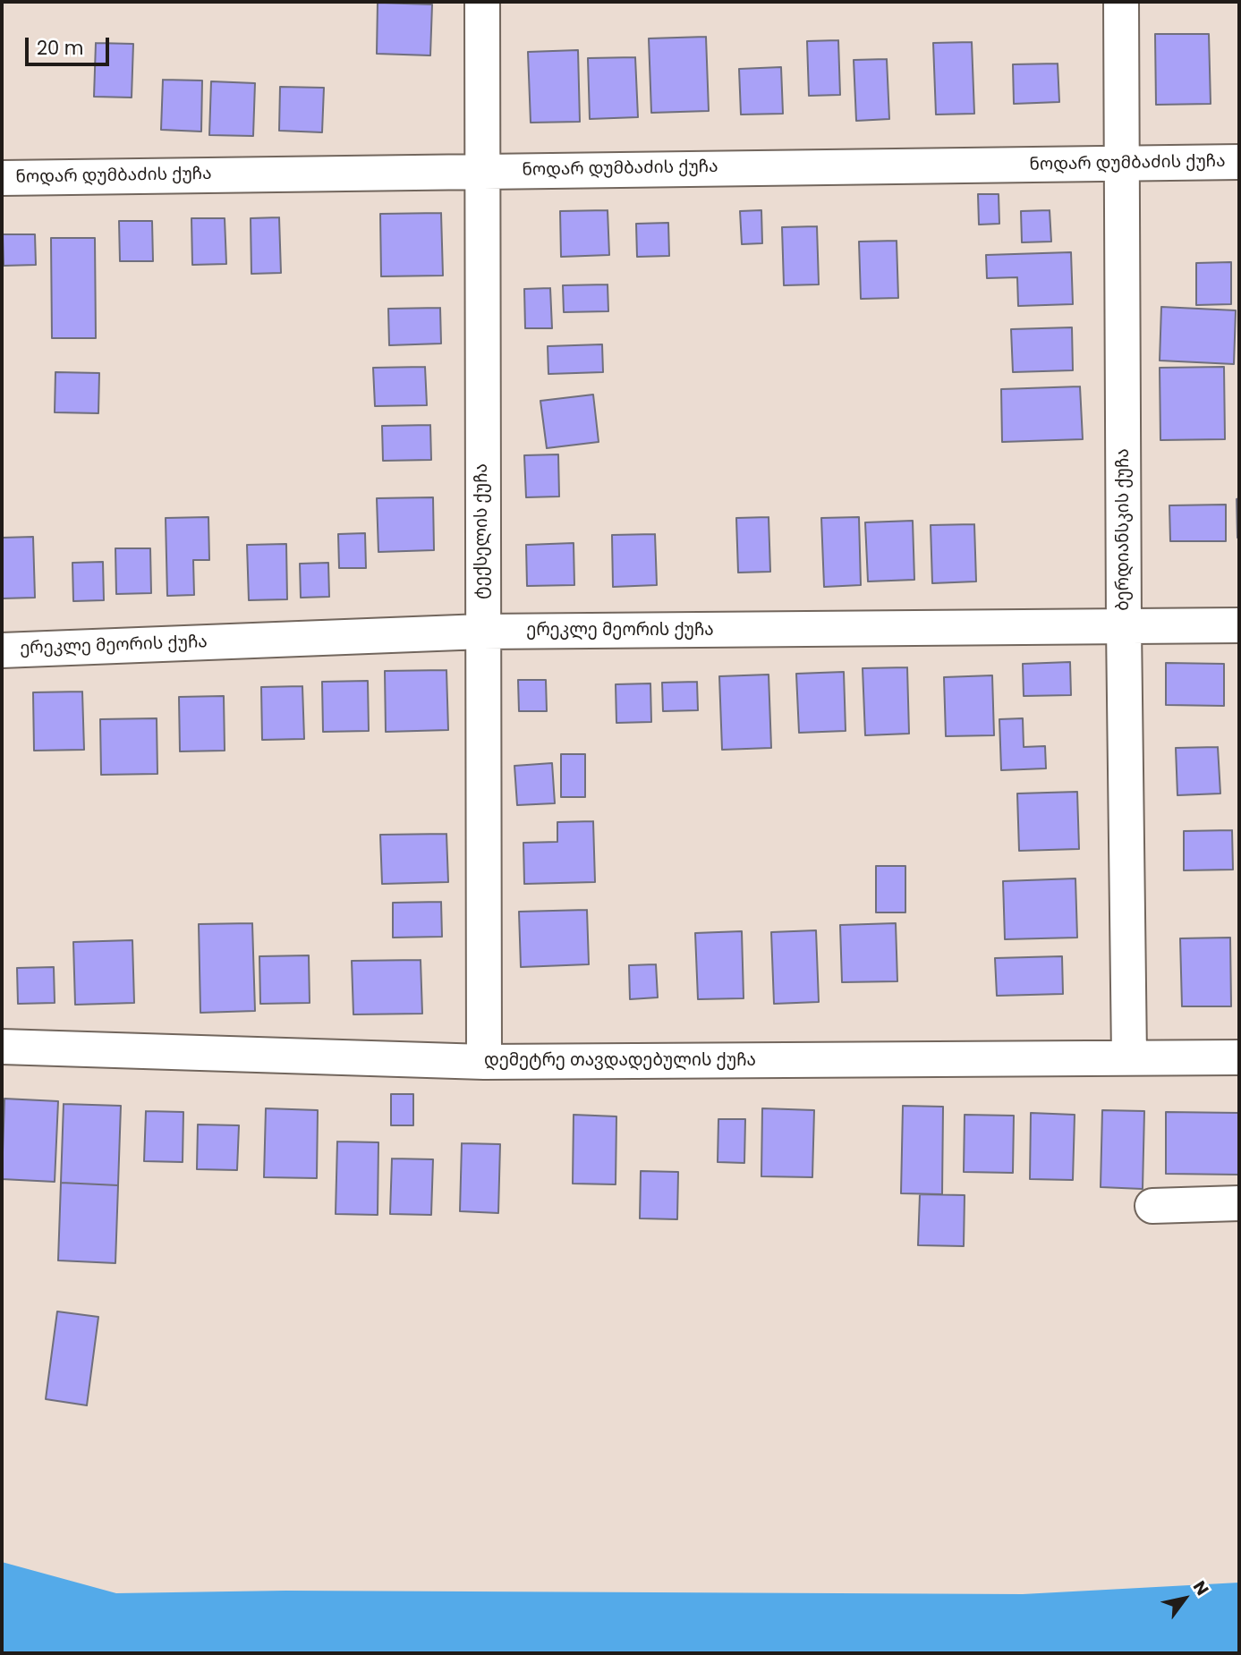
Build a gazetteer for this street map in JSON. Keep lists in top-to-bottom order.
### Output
{
  "streets": {
    "street": [
      "ნოდარ დუმბაძის ქუჩა",
      "ბერდიანსკის ქუჩა",
      "ტექსელის ქუჩა",
      "ერეკლე მეორის ქუჩა",
      "დემეტრე თავდადებულის ქუჩა"
    ]
  },
  "crossings": [
    ["ნოდარ დუმბაძის ქუჩა", "ბერდიანსკის ქუჩა"],
    ["ნოდარ დუმბაძის ქუჩა", "ტექსელის ქუჩა"],
    ["ბერდიანსკის ქუჩა", "ერეკლე მეორის ქუჩა"],
    ["ბერდიანსკის ქუჩა", "დემეტრე თავდადებულის ქუჩა"],
    ["ტექსელის ქუჩა", "ერეკლე მეორის ქუჩა"],
    ["ტექსელის ქუჩა", "დემეტრე თავდადებულის ქუჩა"]
  ],
  "scale_bar": "20 m",
  "north": "top right"
}
